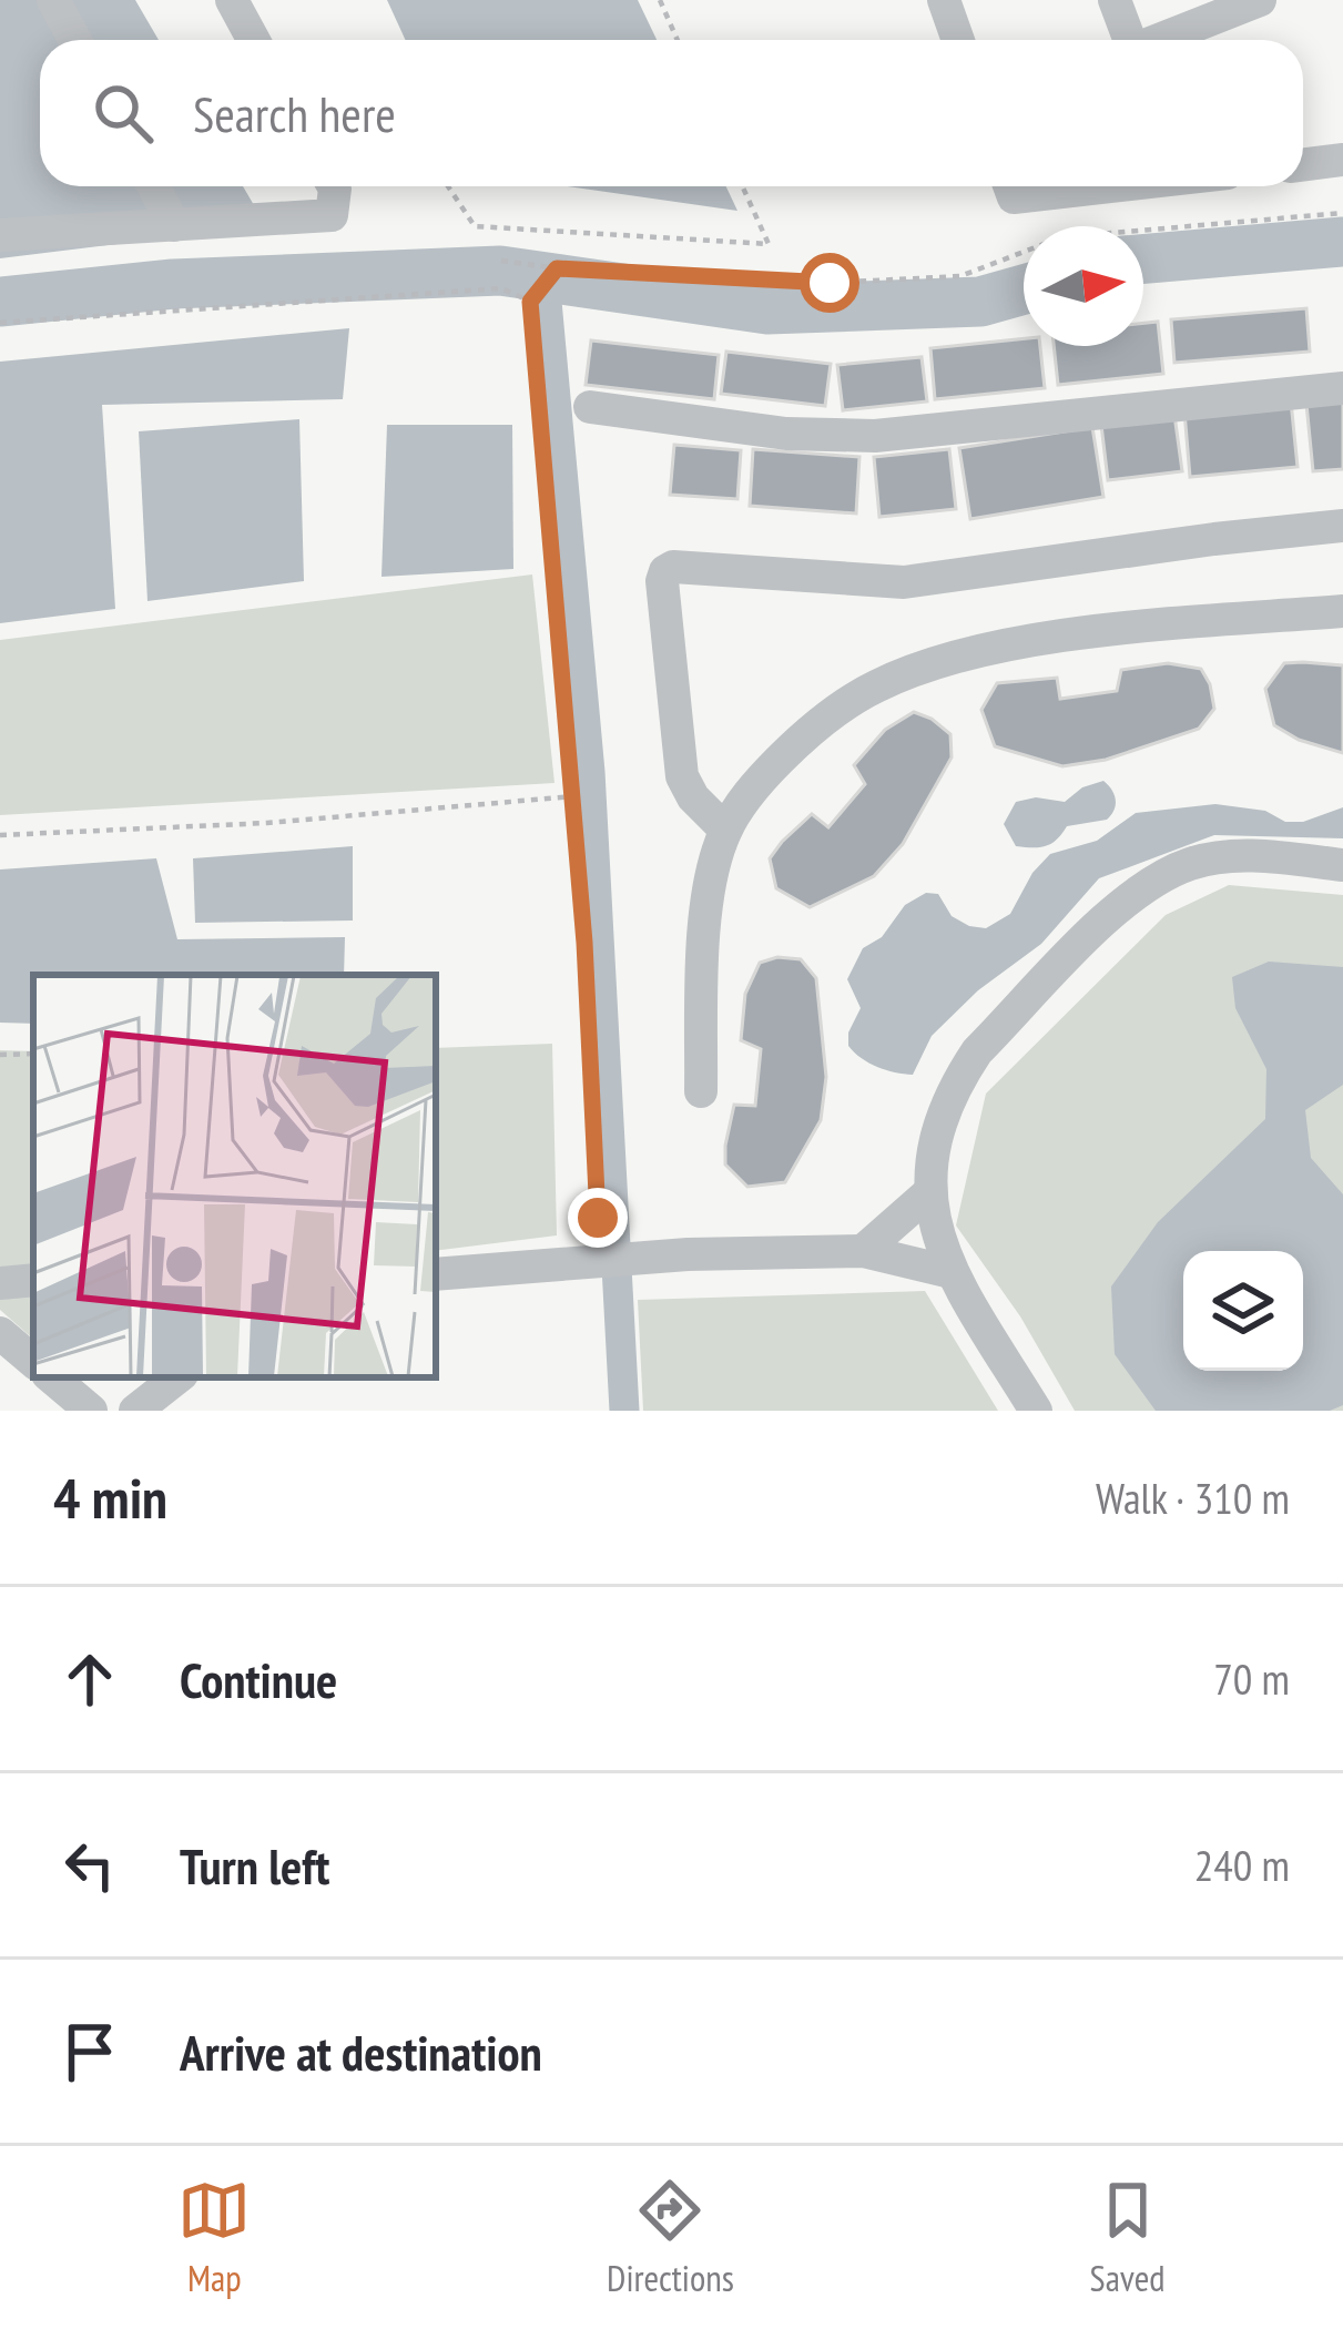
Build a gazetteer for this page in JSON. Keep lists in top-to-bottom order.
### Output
{
  "north": "right",
  "page": {
    "search": "Search here",
    "heading": ["4 min", "Walk · 310 m"],
    "list": [
      ["Continue", "70 m"],
      ["Turn left", "240 m"],
      "Arrive at destination"
    ],
    "nav": ["Map", "Directions", "Saved"]
  }
}
